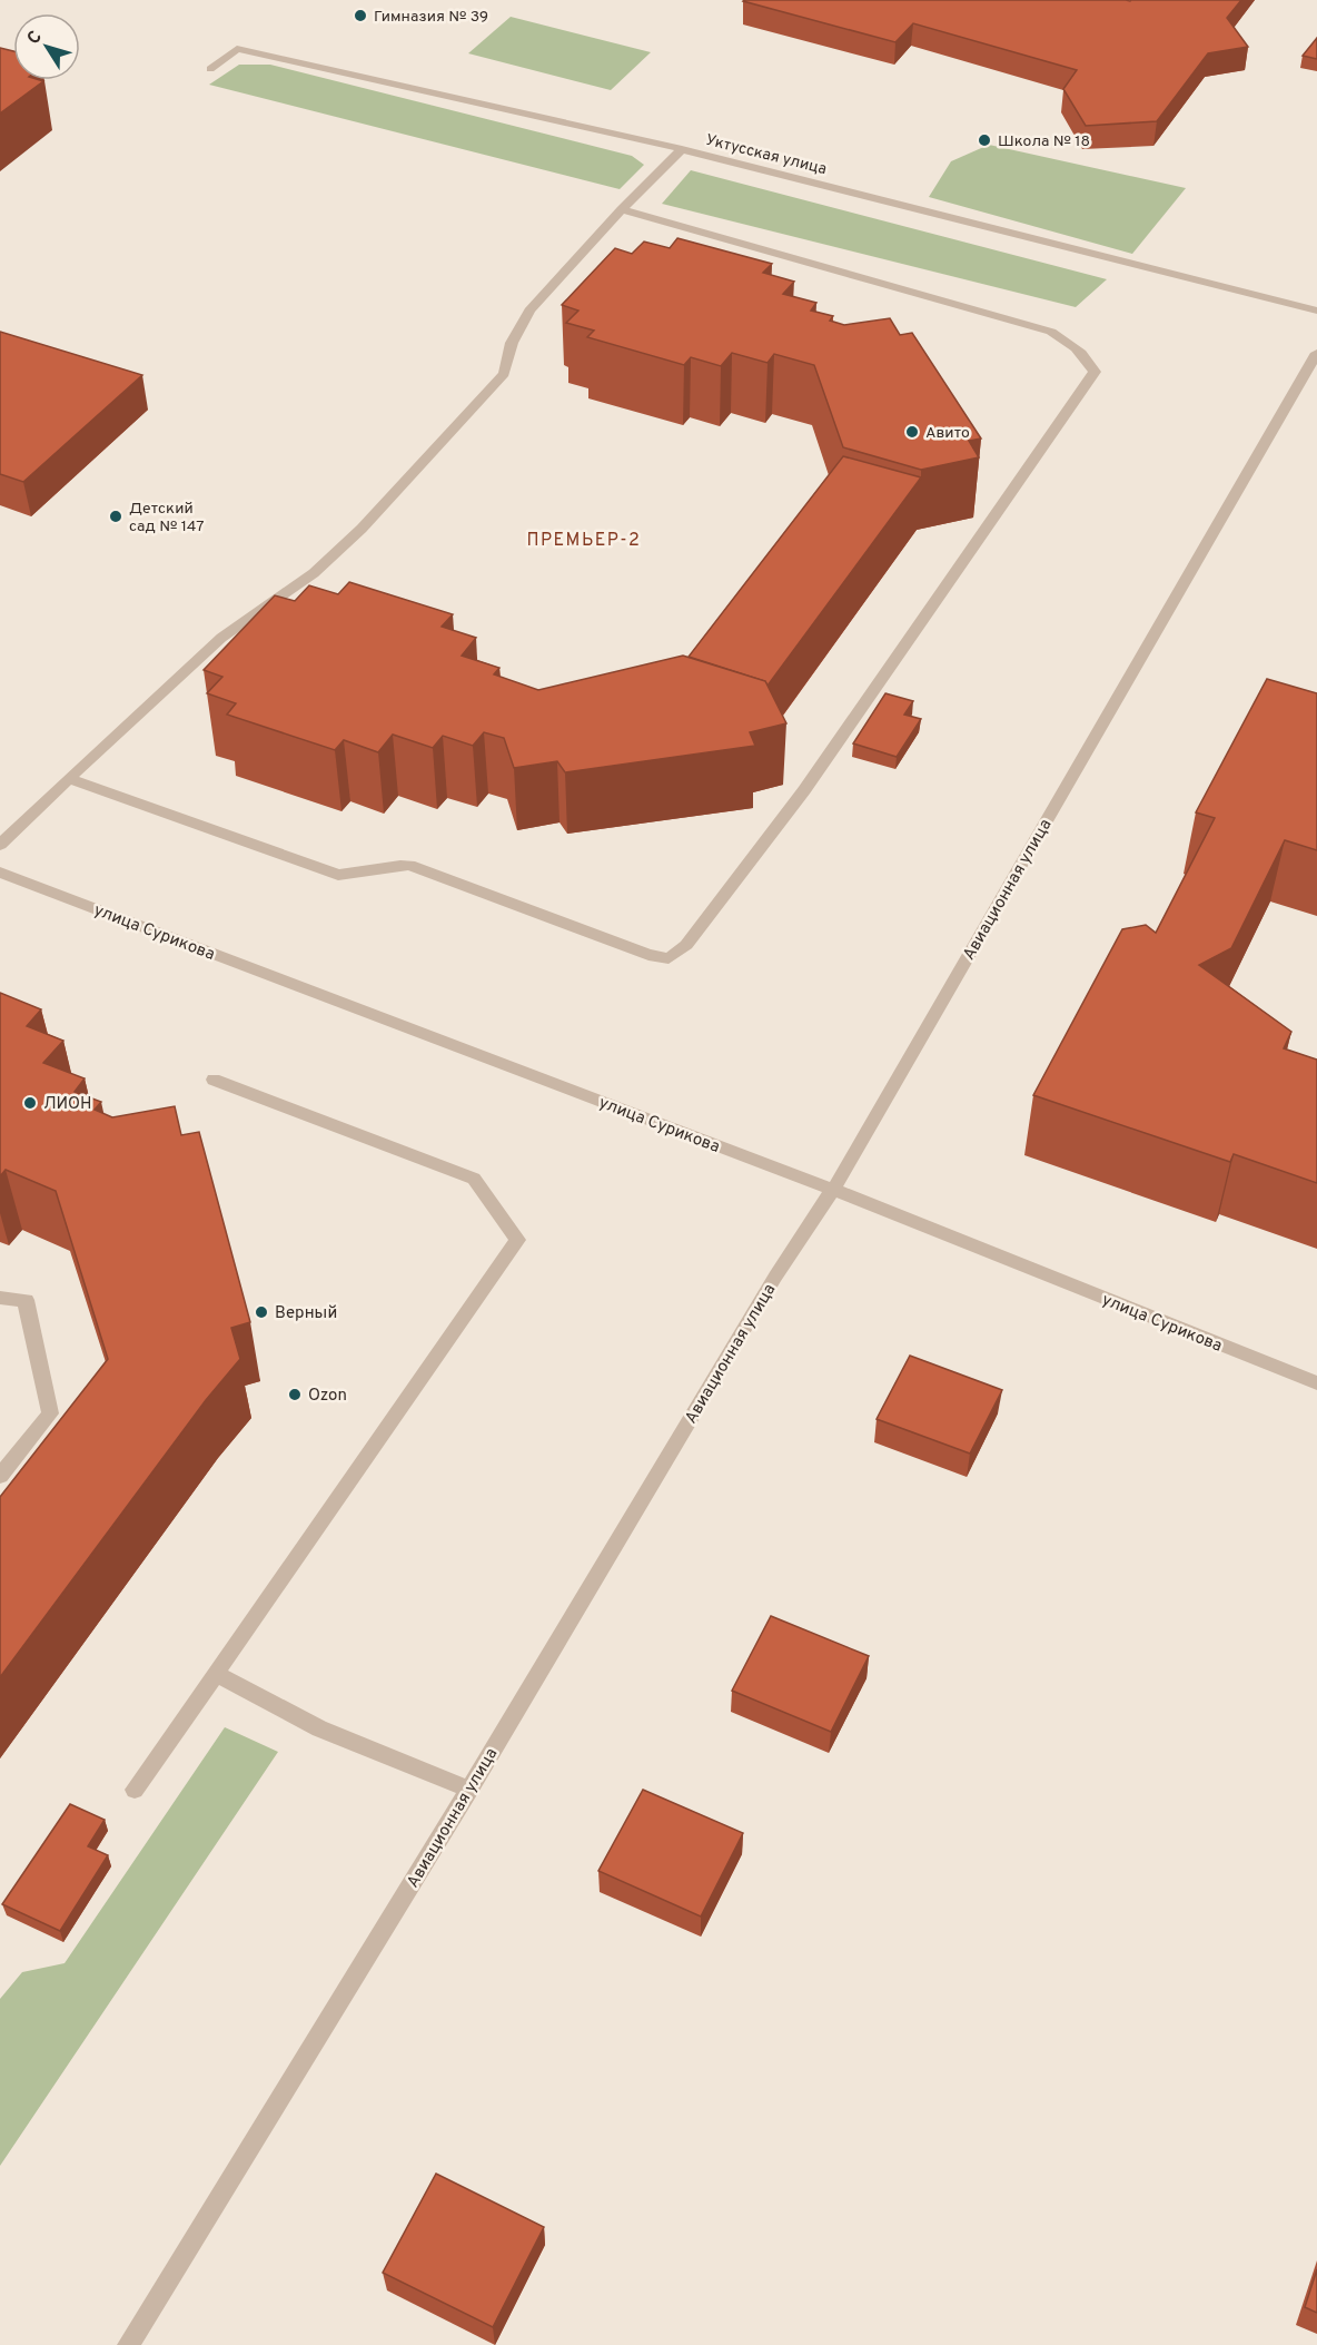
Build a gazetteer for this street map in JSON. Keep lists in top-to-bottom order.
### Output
{
  "streets": {
    "street": ["Уктусская улица", "Авиационная улица", "улица Сурикова"]
  },
  "crossings": [
    ["Авиационная улица", "улица Сурикова"]
  ],
  "districts": ["ПРЕМЬЕР-2"],
  "places": [
    "Гимназия № 39",
    "Школа № 18",
    "Авито",
    "Детский сад № 147",
    "ЛИОН",
    "Верный",
    "Ozon"
  ],
  "north": "top left"
}
